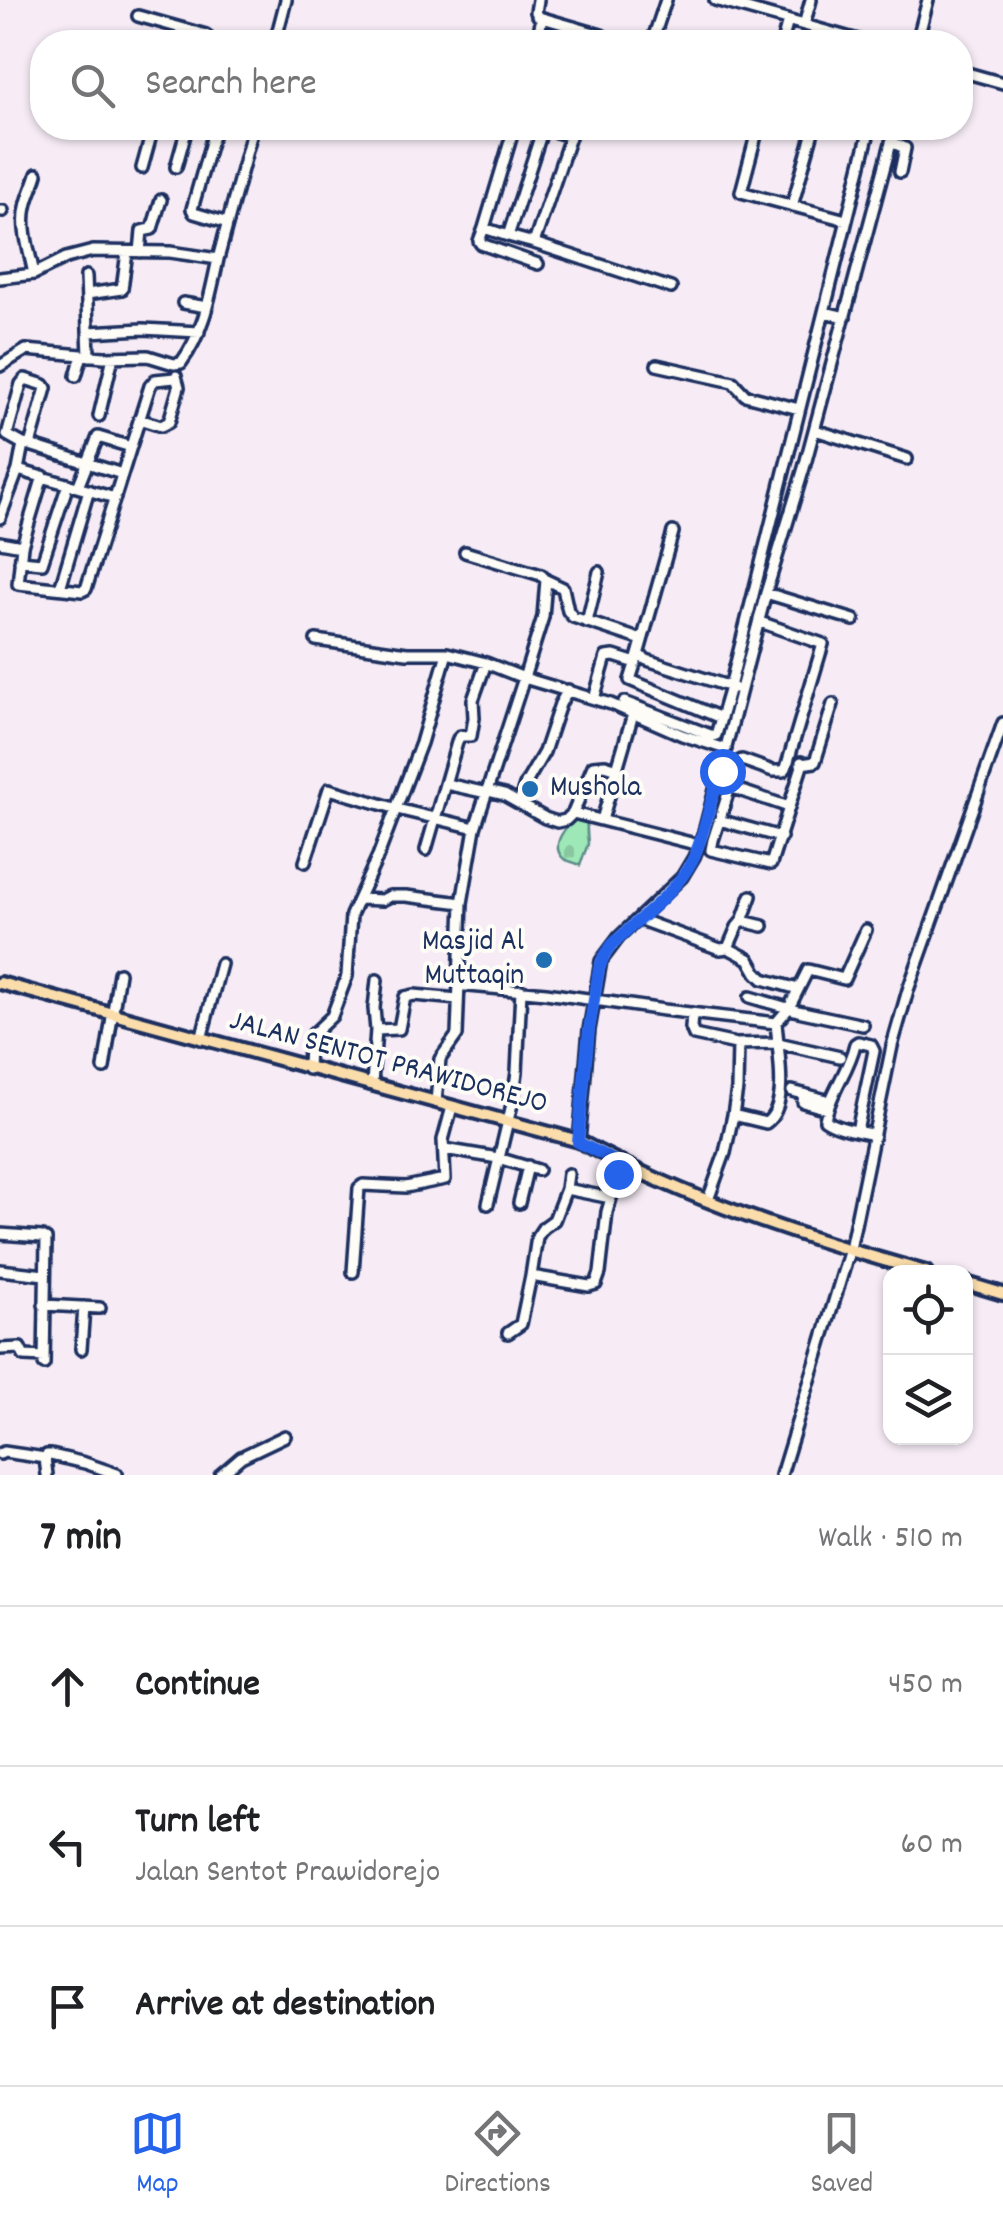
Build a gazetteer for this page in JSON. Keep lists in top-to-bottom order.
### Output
{
  "streets": {
    "main road": ["JALAN SENTOT PRAWIDOREJO"]
  },
  "places": ["Mushola", "Masjid Al Muttaqin"],
  "page": {
    "search": "Search here",
    "heading": ["7 min", "Walk · 510 m"],
    "list": [
      ["Continue", "450 m"],
      ["Turn left", "Jalan Sentot Prawidorejo", "60 m"],
      "Arrive at destination"
    ],
    "nav": ["Map", "Directions", "Saved"]
  }
}
